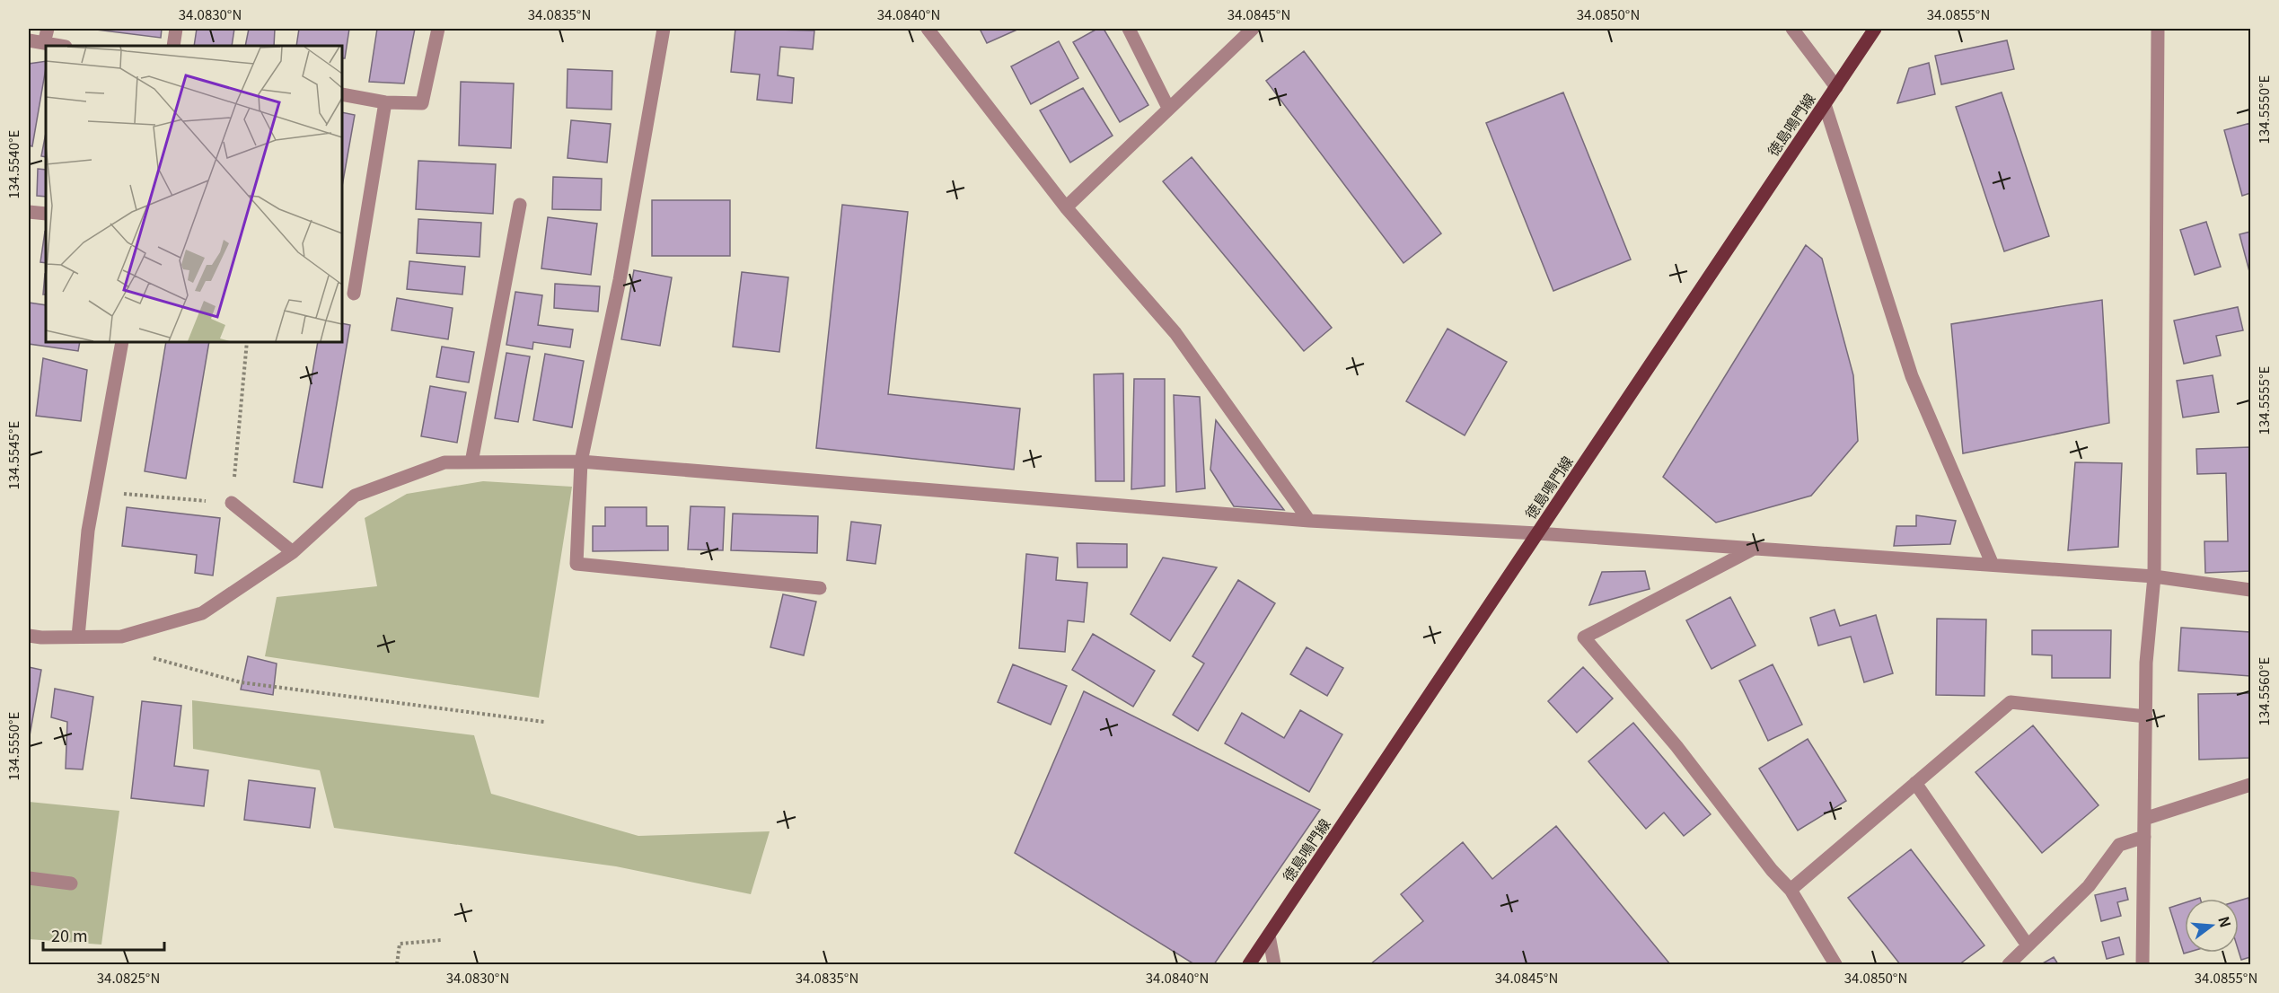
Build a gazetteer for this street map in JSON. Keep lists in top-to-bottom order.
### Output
{
  "streets": {
    "main road": ["徳島鳴門線"]
  },
  "scale_bar": "20 m",
  "north": "right",
  "coordinates": [
    "34.0830°N",
    "34.0835°N",
    "34.0840°N",
    "34.0845°N",
    "34.0850°N",
    "34.0855°N",
    "134.5550°E",
    "134.5540°E",
    "134.5555°E",
    "134.5545°E",
    "134.5560°E",
    "34.0825°N"
  ]
}
